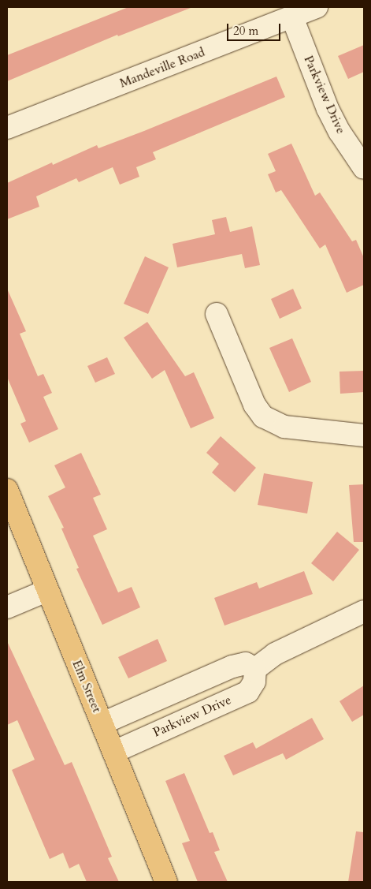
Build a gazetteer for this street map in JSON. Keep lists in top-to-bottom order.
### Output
{
  "streets": {
    "main road": ["Elm Street"],
    "street": ["Mandeville Road", "Parkview Drive"]
  },
  "crossings": [
    ["Mandeville Road", "Parkview Drive"],
    ["Parkview Drive", "Elm Street"]
  ],
  "scale_bar": "20 m"
}
